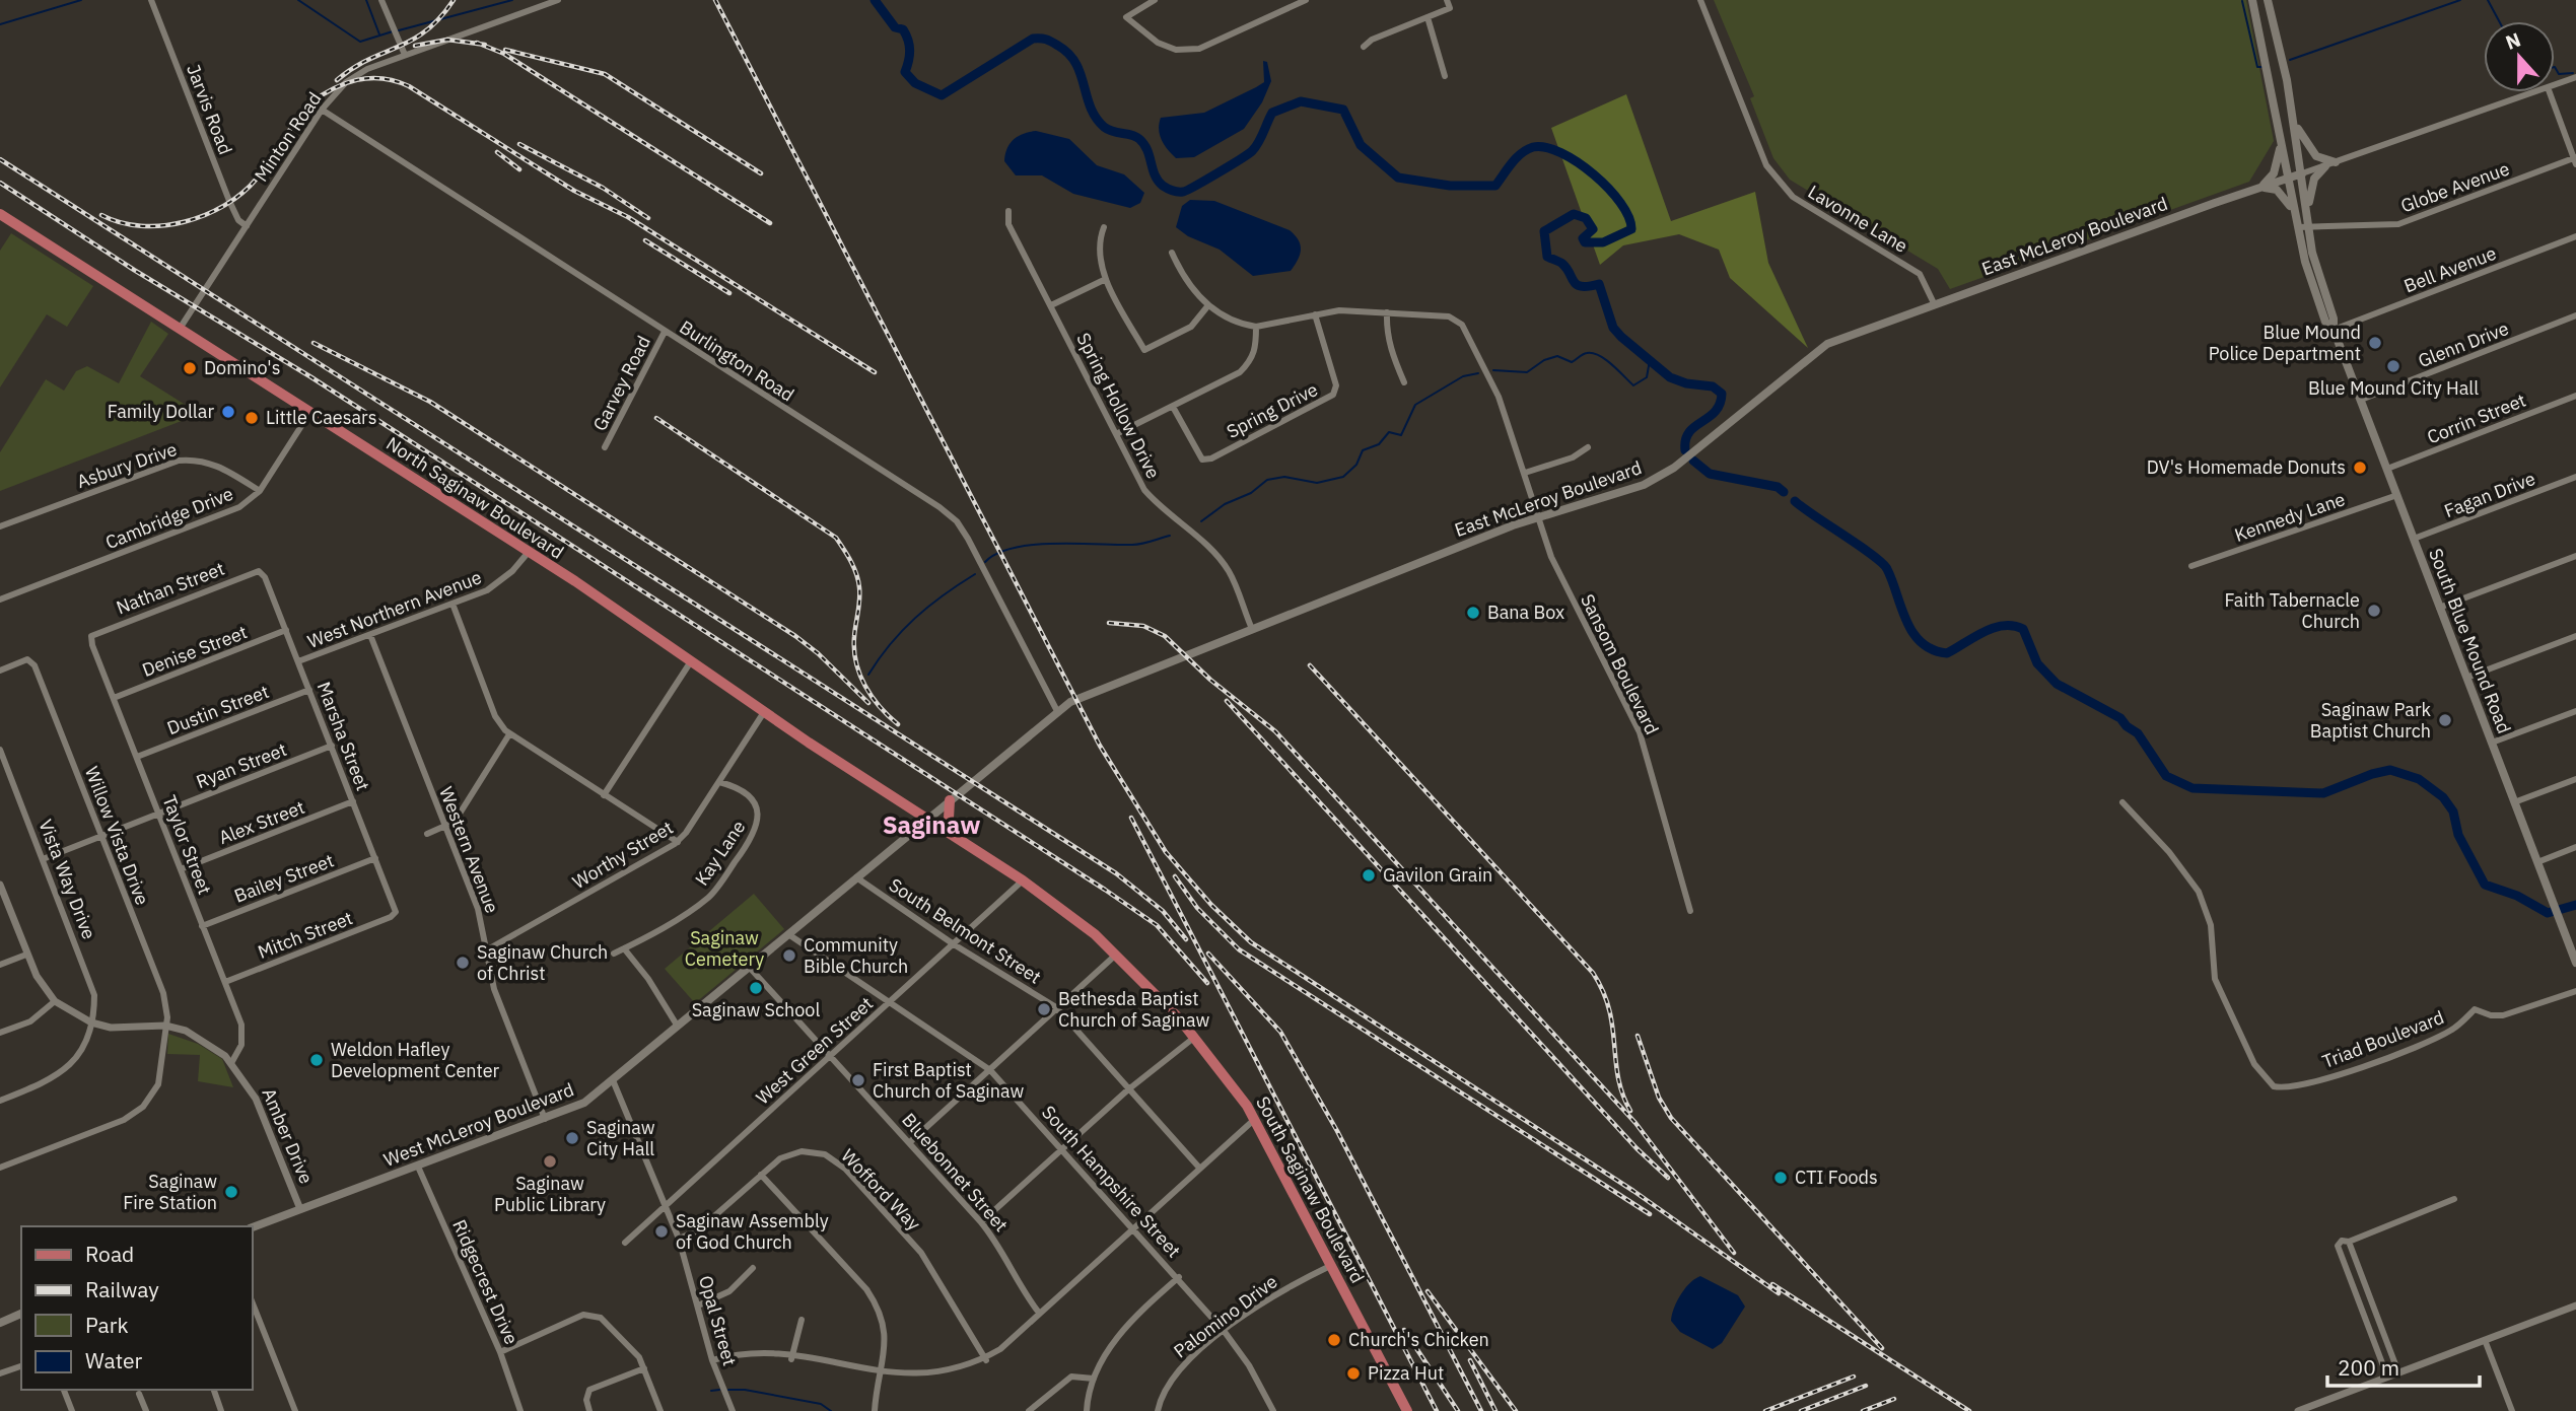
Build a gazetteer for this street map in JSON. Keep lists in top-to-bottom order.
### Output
{
  "streets": {
    "main road": [
      "East McLeroy Boulevard",
      "North Saginaw Boulevard",
      "South Blue Mound Road",
      "West McLeroy Boulevard",
      "South Saginaw Boulevard"
    ],
    "street": [
      "Jarvis Road",
      "Minton Road",
      "Globe Avenue",
      "Lavonne Lane",
      "Bell Avenue",
      "Glenn Drive",
      "Burlington Road",
      "Garvey Road",
      "Spring Hollow Drive",
      "Spring Drive",
      "Corrin Street",
      "Asbury Drive",
      "Fagan Drive",
      "Kennedy Lane",
      "Cambridge Drive",
      "Nathan Street",
      "West Northern Avenue",
      "Denise Street",
      "Sansom Boulevard",
      "Dustin Street",
      "Marsha Street",
      "Ryan Street",
      "Alex Street",
      "Willow Vista Drive",
      "Taylor Street",
      "Western Avenue",
      "Kay Lane",
      "Worthy Street",
      "Bailey Street",
      "Vista Way Drive",
      "South Belmont Street",
      "Mitch Street",
      "Triad Boulevard",
      "West Green Street",
      "Amber Drive",
      "Bluebonnet Street",
      "South Hampshire Street",
      "Wofford Way",
      "Ridgecrest Drive",
      "Palomino Drive",
      "Opal Street"
    ]
  },
  "crossings": [
    ["Jarvis Road", "Minton Road"],
    ["Minton Road", "Burlington Road"],
    ["Minton Road", "North Saginaw Boulevard"],
    ["Globe Avenue", "South Blue Mound Road"],
    ["Lavonne Lane", "East McLeroy Boulevard"],
    ["East McLeroy Boulevard", "Burlington Road"],
    ["East McLeroy Boulevard", "Spring Hollow Drive"],
    ["East McLeroy Boulevard", "North Saginaw Boulevard"],
    ["East McLeroy Boulevard", "South Blue Mound Road"],
    ["East McLeroy Boulevard", "Sansom Boulevard"],
    ["East McLeroy Boulevard", "West McLeroy Boulevard"],
    ["East McLeroy Boulevard", "South Saginaw Boulevard"],
    ["Bell Avenue", "South Blue Mound Road"],
    ["Glenn Drive", "South Blue Mound Road"],
    ["Burlington Road", "Garvey Road"],
    ["Spring Drive", "Sansom Boulevard"],
    ["Corrin Street", "South Blue Mound Road"],
    ["Asbury Drive", "Cambridge Drive"],
    ["Fagan Drive", "South Blue Mound Road"],
    ["North Saginaw Boulevard", "Cambridge Drive"],
    ["North Saginaw Boulevard", "West Northern Avenue"],
    ["North Saginaw Boulevard", "Worthy Street"],
    ["North Saginaw Boulevard", "West McLeroy Boulevard"],
    ["North Saginaw Boulevard", "South Saginaw Boulevard"],
    ["Kennedy Lane", "South Blue Mound Road"],
    ["Nathan Street", "Marsha Street"],
    ["Nathan Street", "Taylor Street"],
    ["West Northern Avenue", "Marsha Street"],
    ["West Northern Avenue", "Western Avenue"],
    ["Denise Street", "Marsha Street"],
    ["Denise Street", "Taylor Street"],
    ["Dustin Street", "Marsha Street"],
    ["Dustin Street", "Taylor Street"],
    ["Marsha Street", "Ryan Street"],
    ["Marsha Street", "Alex Street"],
    ["Marsha Street", "Bailey Street"],
    ["Marsha Street", "Mitch Street"],
    ["Ryan Street", "Willow Vista Drive"],
    ["Ryan Street", "Taylor Street"],
    ["Ryan Street", "Vista Way Drive"],
    ["Alex Street", "Taylor Street"],
    ["Willow Vista Drive", "Amber Drive"],
    ["Taylor Street", "Bailey Street"],
    ["Taylor Street", "Mitch Street"],
    ["Taylor Street", "Amber Drive"],
    ["Western Avenue", "Worthy Street"],
    ["Western Avenue", "West McLeroy Boulevard"],
    ["Kay Lane", "Worthy Street"],
    ["Vista Way Drive", "Amber Drive"],
    ["South Belmont Street", "West Green Street"],
    ["South Belmont Street", "West McLeroy Boulevard"],
    ["West Green Street", "Bluebonnet Street"],
    ["West Green Street", "South Hampshire Street"],
    ["West Green Street", "South Saginaw Boulevard"],
    ["West Green Street", "Opal Street"],
    ["West McLeroy Boulevard", "Amber Drive"],
    ["West McLeroy Boulevard", "Bluebonnet Street"],
    ["West McLeroy Boulevard", "South Hampshire Street"],
    ["West McLeroy Boulevard", "South Saginaw Boulevard"],
    ["West McLeroy Boulevard", "Ridgecrest Drive"],
    ["West McLeroy Boulevard", "Opal Street"],
    ["South Hampshire Street", "Palomino Drive"],
    ["Wofford Way", "Opal Street"],
    ["South Saginaw Boulevard", "Palomino Drive"]
  ],
  "districts": ["Saginaw"],
  "parks": ["Saginaw Cemetery"],
  "places": [
    "Blue Mound Police Department",
    "Blue Mound City Hall",
    "Domino's",
    "Family Dollar",
    "Little Caesars",
    "DV's Homemade Donuts",
    "Faith Tabernacle Church",
    "Bana Box",
    "Saginaw Park Baptist Church",
    "Gavilon Grain",
    "Community Bible Church",
    "Saginaw Church of Christ",
    "Saginaw School",
    "Bethesda Baptist Church of Saginaw",
    "Weldon Hafley Development Center",
    "First Baptist Church of Saginaw",
    "Saginaw City Hall",
    "Saginaw Public Library",
    "CTI Foods",
    "Saginaw Fire Station",
    "Saginaw Assembly of God Church",
    "Church's Chicken",
    "Pizza Hut"
  ],
  "legend": [
    "Road",
    "Railway",
    "Park",
    "Water"
  ],
  "scale_bar": "200 m",
  "north": "top"
}
